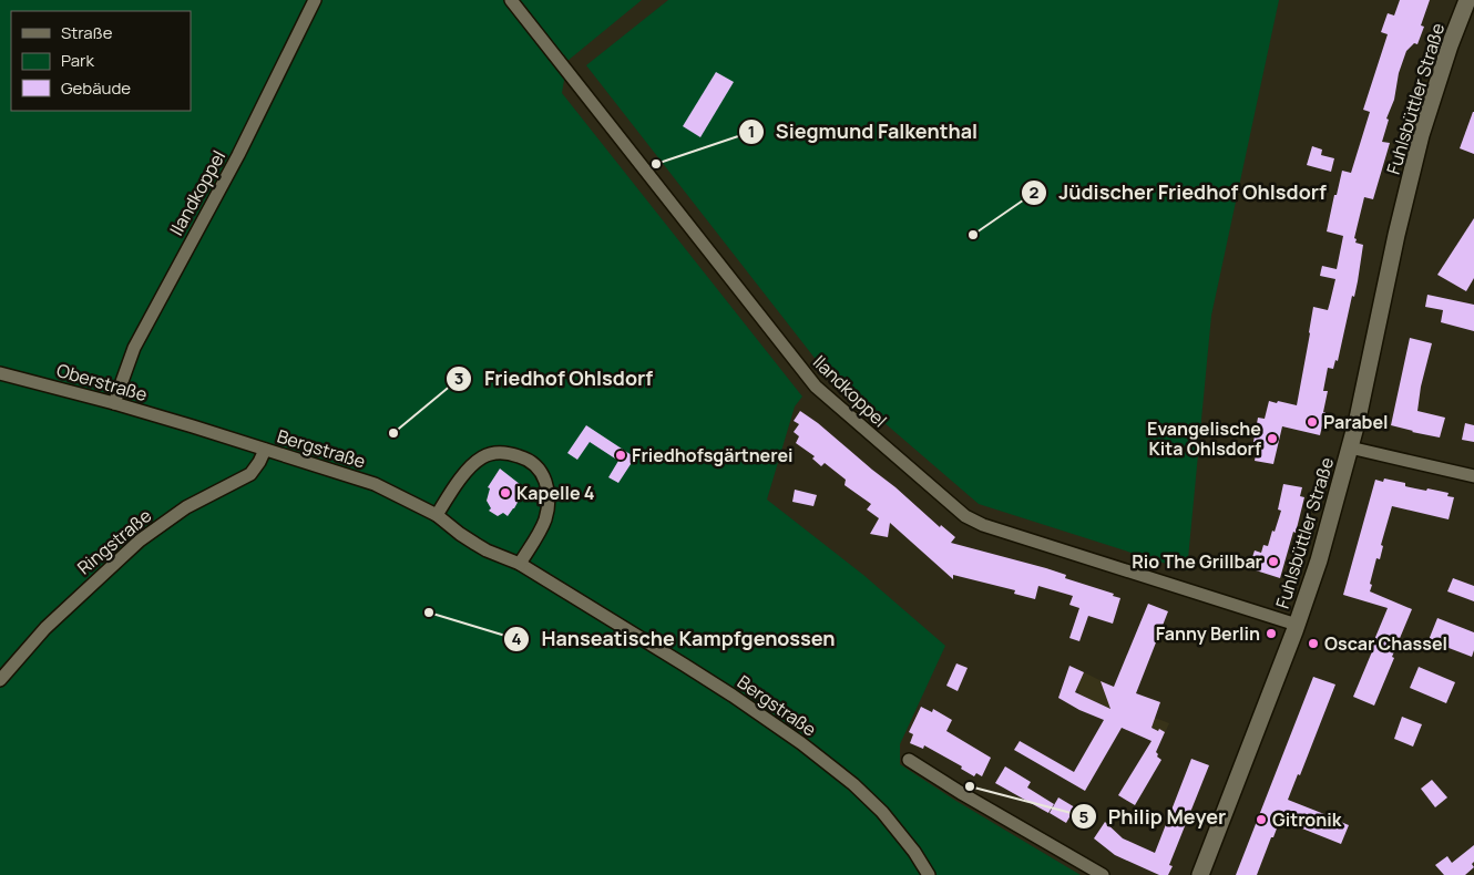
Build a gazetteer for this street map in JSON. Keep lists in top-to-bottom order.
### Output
{
  "streets": {
    "main road": ["Fuhlsbüttler Straße"],
    "street": [
      "Ilandkoppel",
      "Oberstraße",
      "Bergstraße",
      "Ringstraße"
    ]
  },
  "crossings": [
    ["Fuhlsbüttler Straße", "Ilandkoppel"],
    ["Ilandkoppel", "Oberstraße"],
    ["Oberstraße", "Bergstraße"],
    ["Bergstraße", "Ringstraße"]
  ],
  "places": [
    "Siegmund Falkenthal",
    "Jüdischer Friedhof Ohlsdorf",
    "Parabel",
    "Friedhof Ohlsdorf",
    "Evangelische Kita Ohlsdorf",
    "Friedhofsgärtnerei",
    "Kapelle 4",
    "Rio The Grillbar",
    "Hanseatische Kampfgenossen",
    "Fanny Berlin",
    "Oscar Chassel",
    "Philip Meyer",
    "Gitronik"
  ],
  "legend": ["Straße", "Park", "Gebäude"]
}
